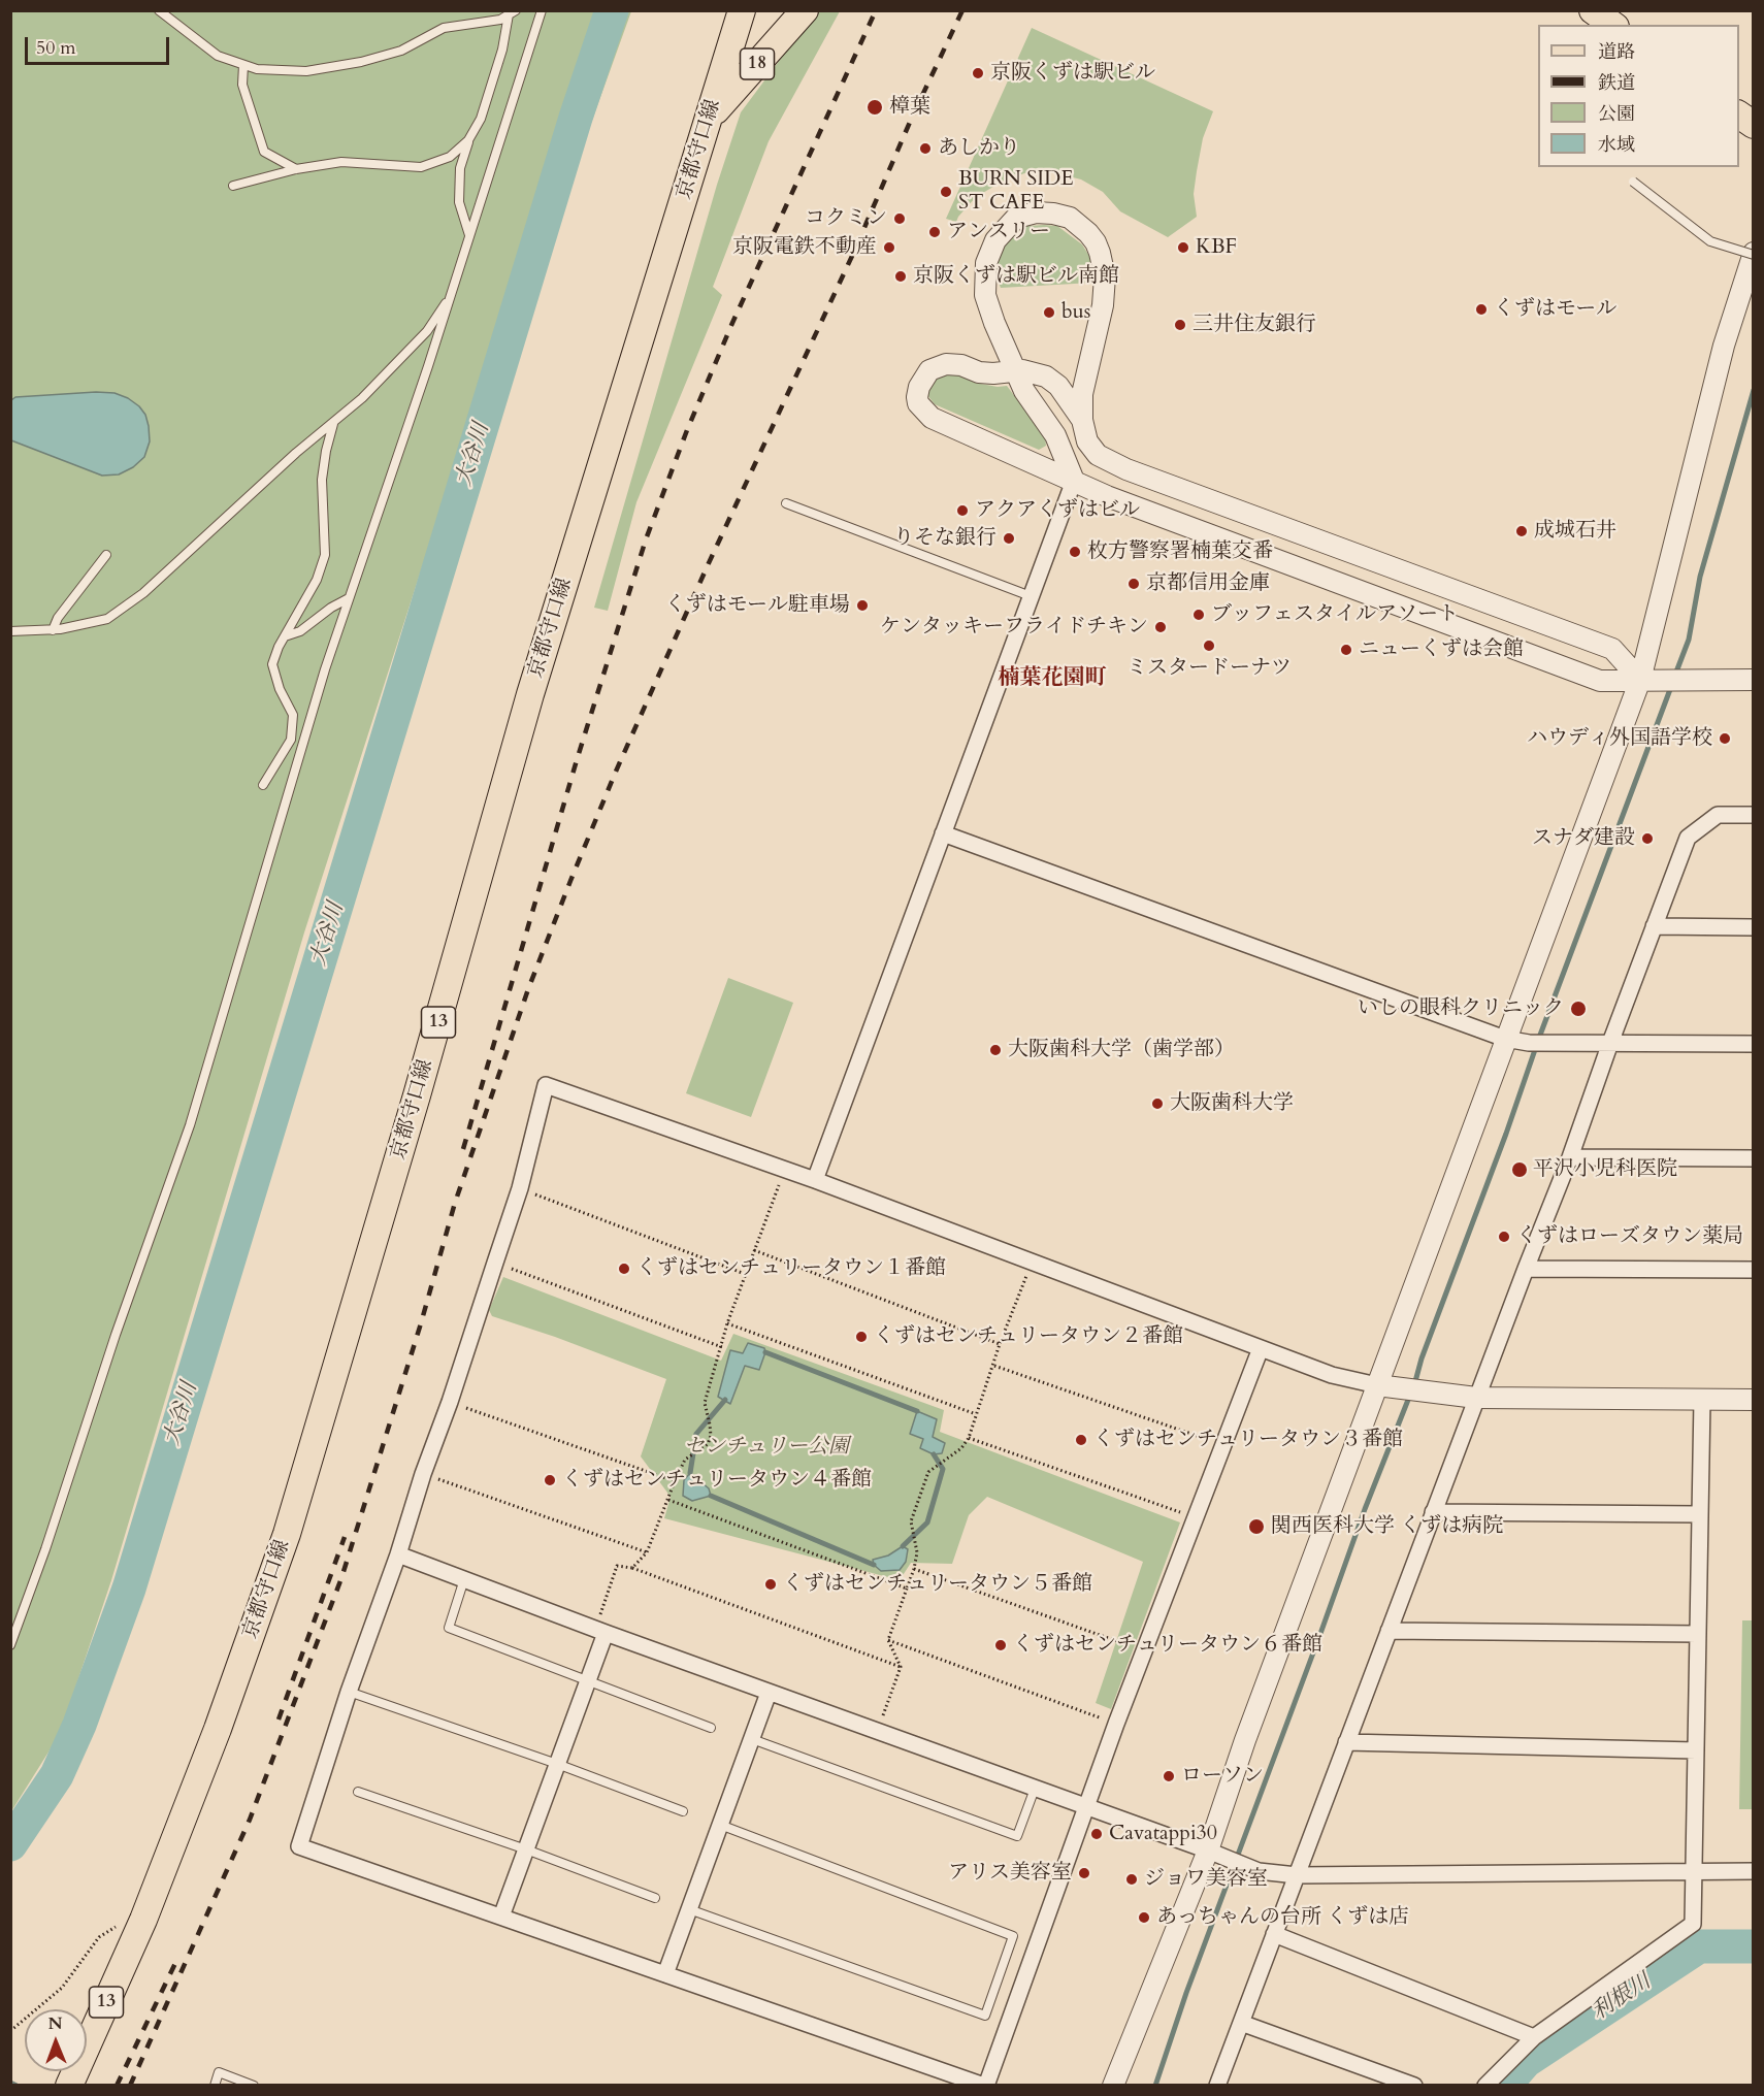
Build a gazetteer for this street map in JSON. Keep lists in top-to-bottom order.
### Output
{
  "streets": {
    "main road": ["18", "京都守口線", "13"]
  },
  "crossings": [
    ["18", "京都守口線"]
  ],
  "districts": ["楠葉花園町"],
  "water": ["大谷川", "利根川"],
  "parks": ["センチュリー公園"],
  "places": [
    "京阪くずは駅ビル",
    "樟葉",
    "あしかり",
    "BURN SIDE ST CAFE",
    "コクミン",
    "アンスリー",
    "京阪電鉄不動産",
    "KBF",
    "京阪くずは駅ビル南館",
    "くずはモール",
    "bus",
    "三井住友銀行",
    "アクアくずはビル",
    "成城石井",
    "りそな銀行",
    "枚方警察署楠葉交番",
    "京都信用金庫",
    "くずはモール駐車場",
    "ブッフェスタイルアソート",
    "ケンタッキーフライドチキン",
    "ミスタードーナツ",
    "ニューくずは会館",
    "ハウディ外国語学校",
    "スナダ建設",
    "いしの眼科クリニック",
    "大阪歯科大学（歯学部）",
    "大阪歯科大学",
    "平沢小児科医院",
    "くずはローズタウン薬局",
    "くずはセンチュリータウン１番館",
    "くずはセンチュリータウン２番館",
    "くずはセンチュリータウン３番館",
    "くずはセンチュリータウン４番館",
    "関西医科大学 くずは病院",
    "くずはセンチュリータウン５番館",
    "くずはセンチュリータウン６番館",
    "ローソン",
    "Cavatappi30",
    "アリス美容室",
    "ジョワ美容室",
    "あっちゃんの台所 くずは店"
  ],
  "legend": [
    "道路",
    "鉄道",
    "公園",
    "水域"
  ],
  "scale_bar": "50 m",
  "north": "top"
}
